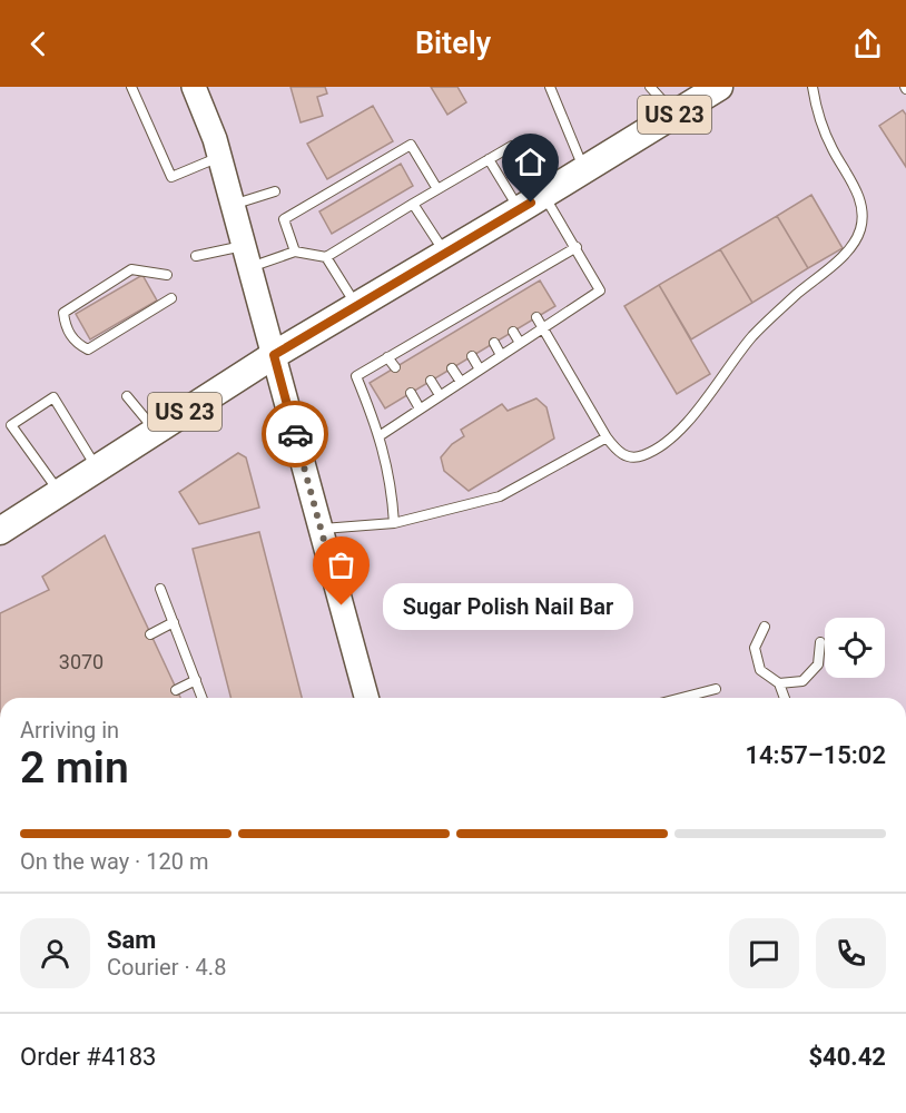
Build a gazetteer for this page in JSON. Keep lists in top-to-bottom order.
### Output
{
  "streets": {
    "main road": ["US 23"]
  },
  "places": ["Sugar Polish Nail Bar"],
  "house_numbers": ["3070"],
  "page": {
    "header": "Bitely",
    "bubble": "Sugar Polish Nail Bar",
    "heading": ["2 min", "Arriving in", "14:57–15:02"],
    "panel": [
      "Sam",
      "Courier · 4.8",
      "Order #4183",
      "$40.42"
    ],
    "bar": "On the way · 120 m"
  }
}
